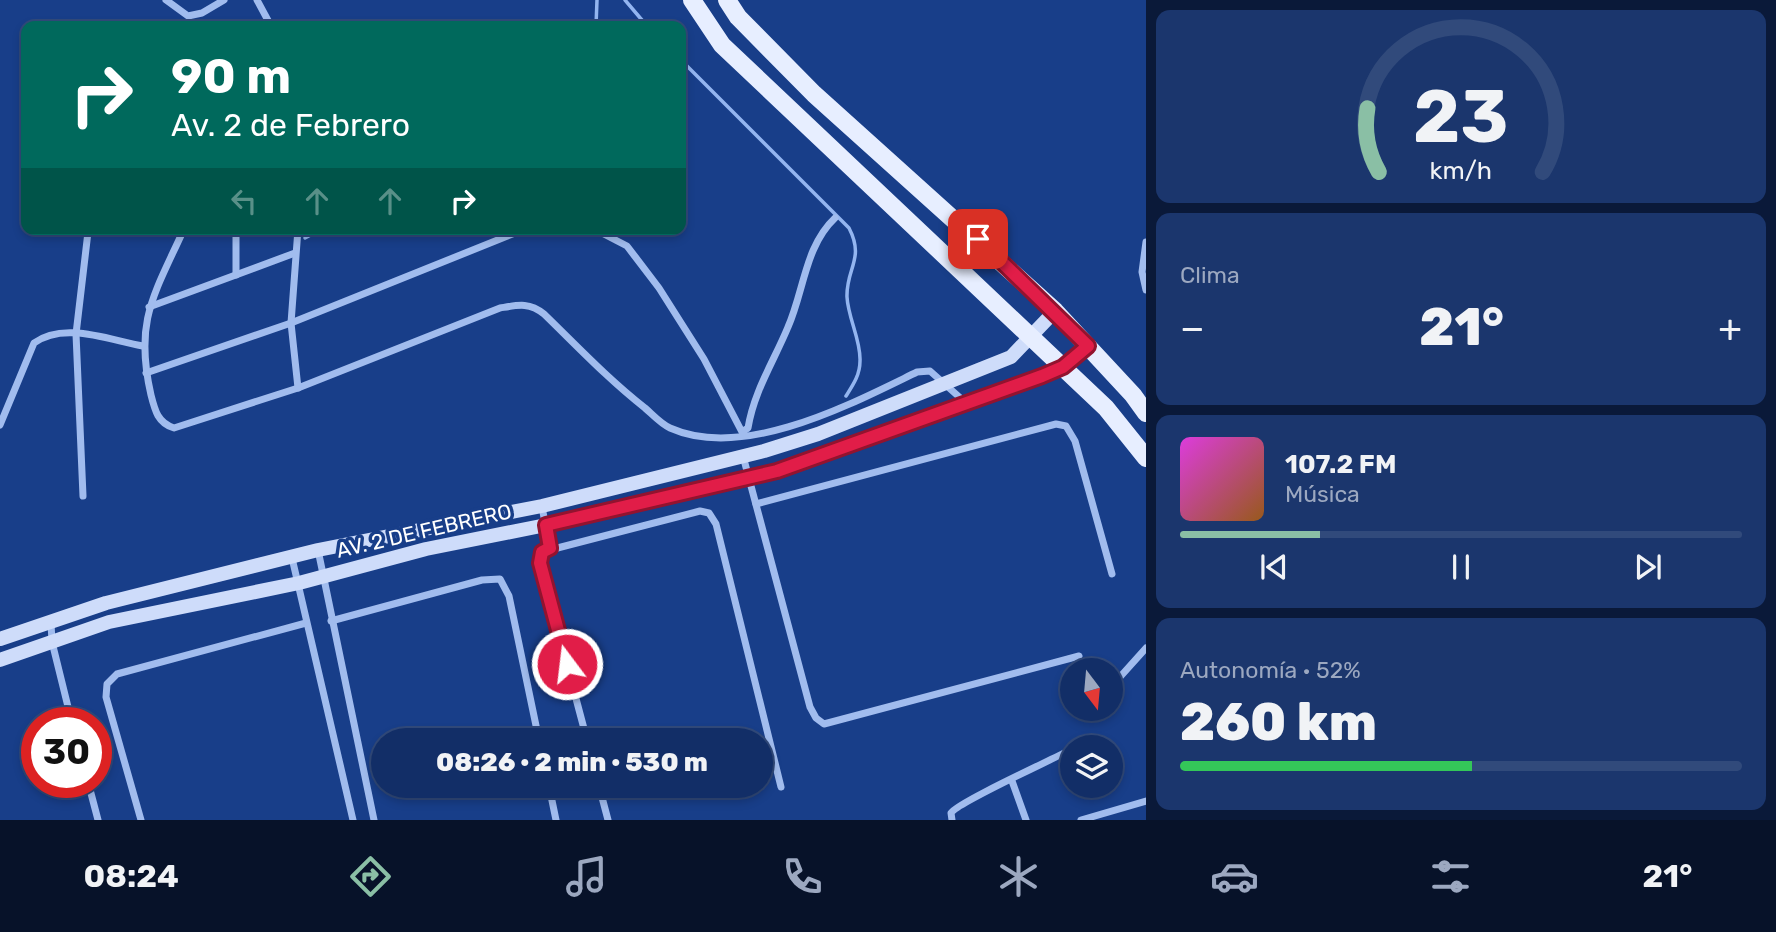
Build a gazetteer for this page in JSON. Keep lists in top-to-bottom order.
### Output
{
  "streets": {
    "main road": ["AV. 2 DE FEBRERO"]
  },
  "north": "bottom",
  "page": {
    "turn": ["90 m", "Av. 2 de Febrero"],
    "tile": [
      "Clima",
      ["Autonomía · 52%", "260 km"]
    ],
    "heat": ["−", "21°", "+"],
    "song": ["107.2 FM", "Música"],
    "limit": "30",
    "trip": "08:26 · 2 min · 530 m",
    "tabs": ["08:24", "21°"],
    "gauge": ["23", "km/h"]
  }
}
